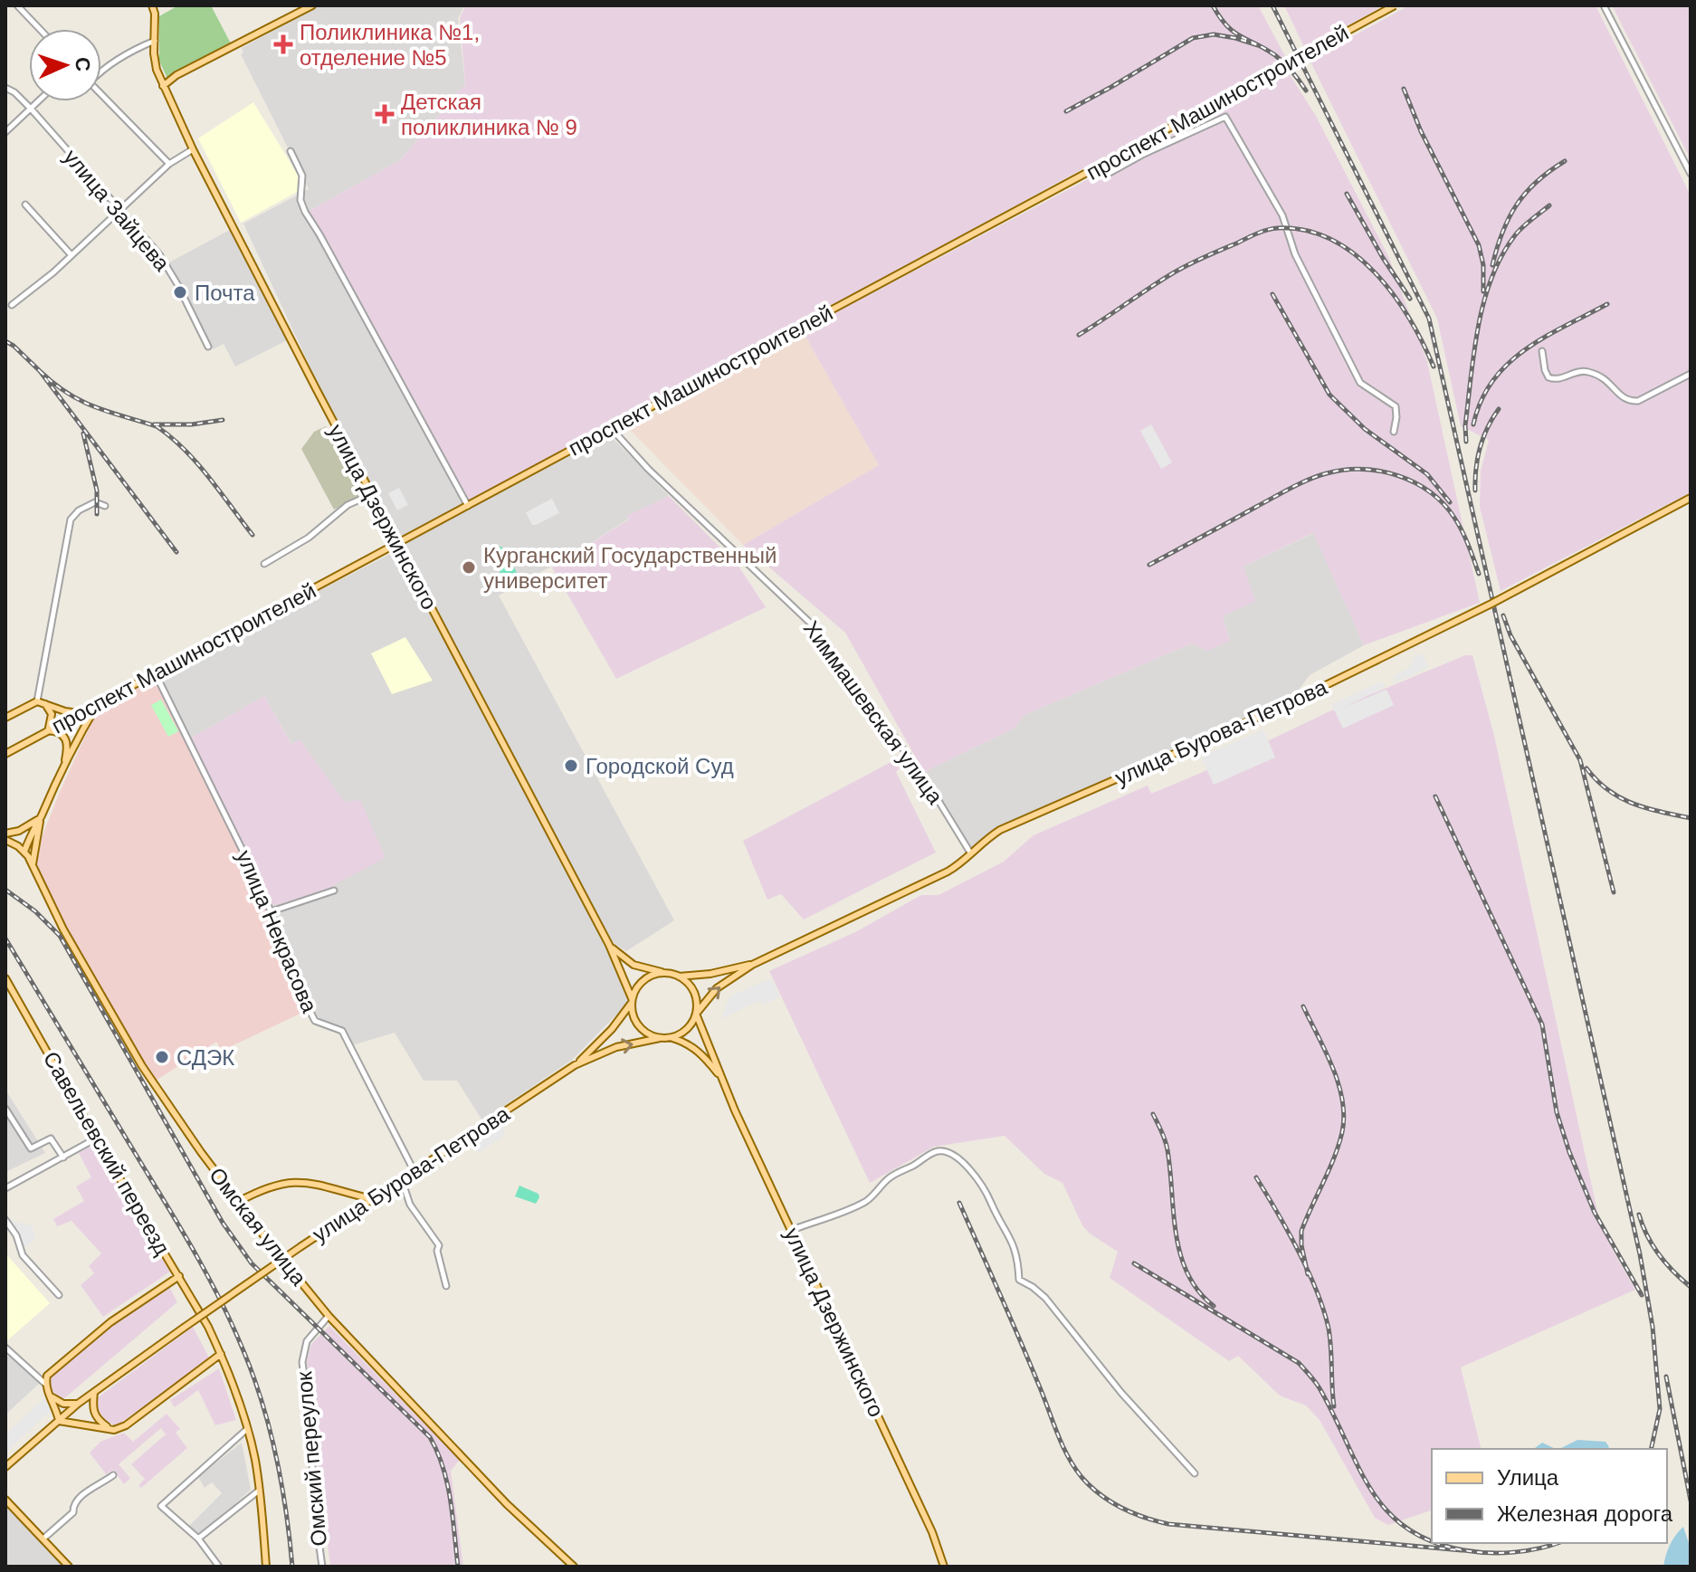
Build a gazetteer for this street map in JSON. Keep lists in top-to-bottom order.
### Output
{
  "streets": {
    "main road": [
      "проспект Машиностроителей",
      "улица Дзержинского",
      "улица Бурова-Петрова",
      "Савельевский переезд",
      "Омская улица"
    ],
    "street": [
      "улица Зайцева",
      "Химмашевская улица",
      "улица Некрасова",
      "Омский переулок"
    ]
  },
  "crossings": [
    ["проспект Машиностроителей", "улица Дзержинского"],
    ["проспект Машиностроителей", "Химмашевская улица"],
    ["проспект Машиностроителей", "улица Некрасова"],
    ["улица Дзержинского", "улица Бурова-Петрова"],
    ["Химмашевская улица", "улица Бурова-Петрова"],
    ["улица Бурова-Петрова", "улица Некрасова"],
    ["Омская улица", "Омский переулок"]
  ],
  "places": {
    "health": ["Поликлиника №1, отделение №5", "Детская поликлиника № 9"],
    "other": [
      "Почта",
      "Курганский Государственный университет",
      "Городской Суд",
      "СДЭК"
    ]
  },
  "legend": ["Улица", "Железная дорога"],
  "north": "right"
}
